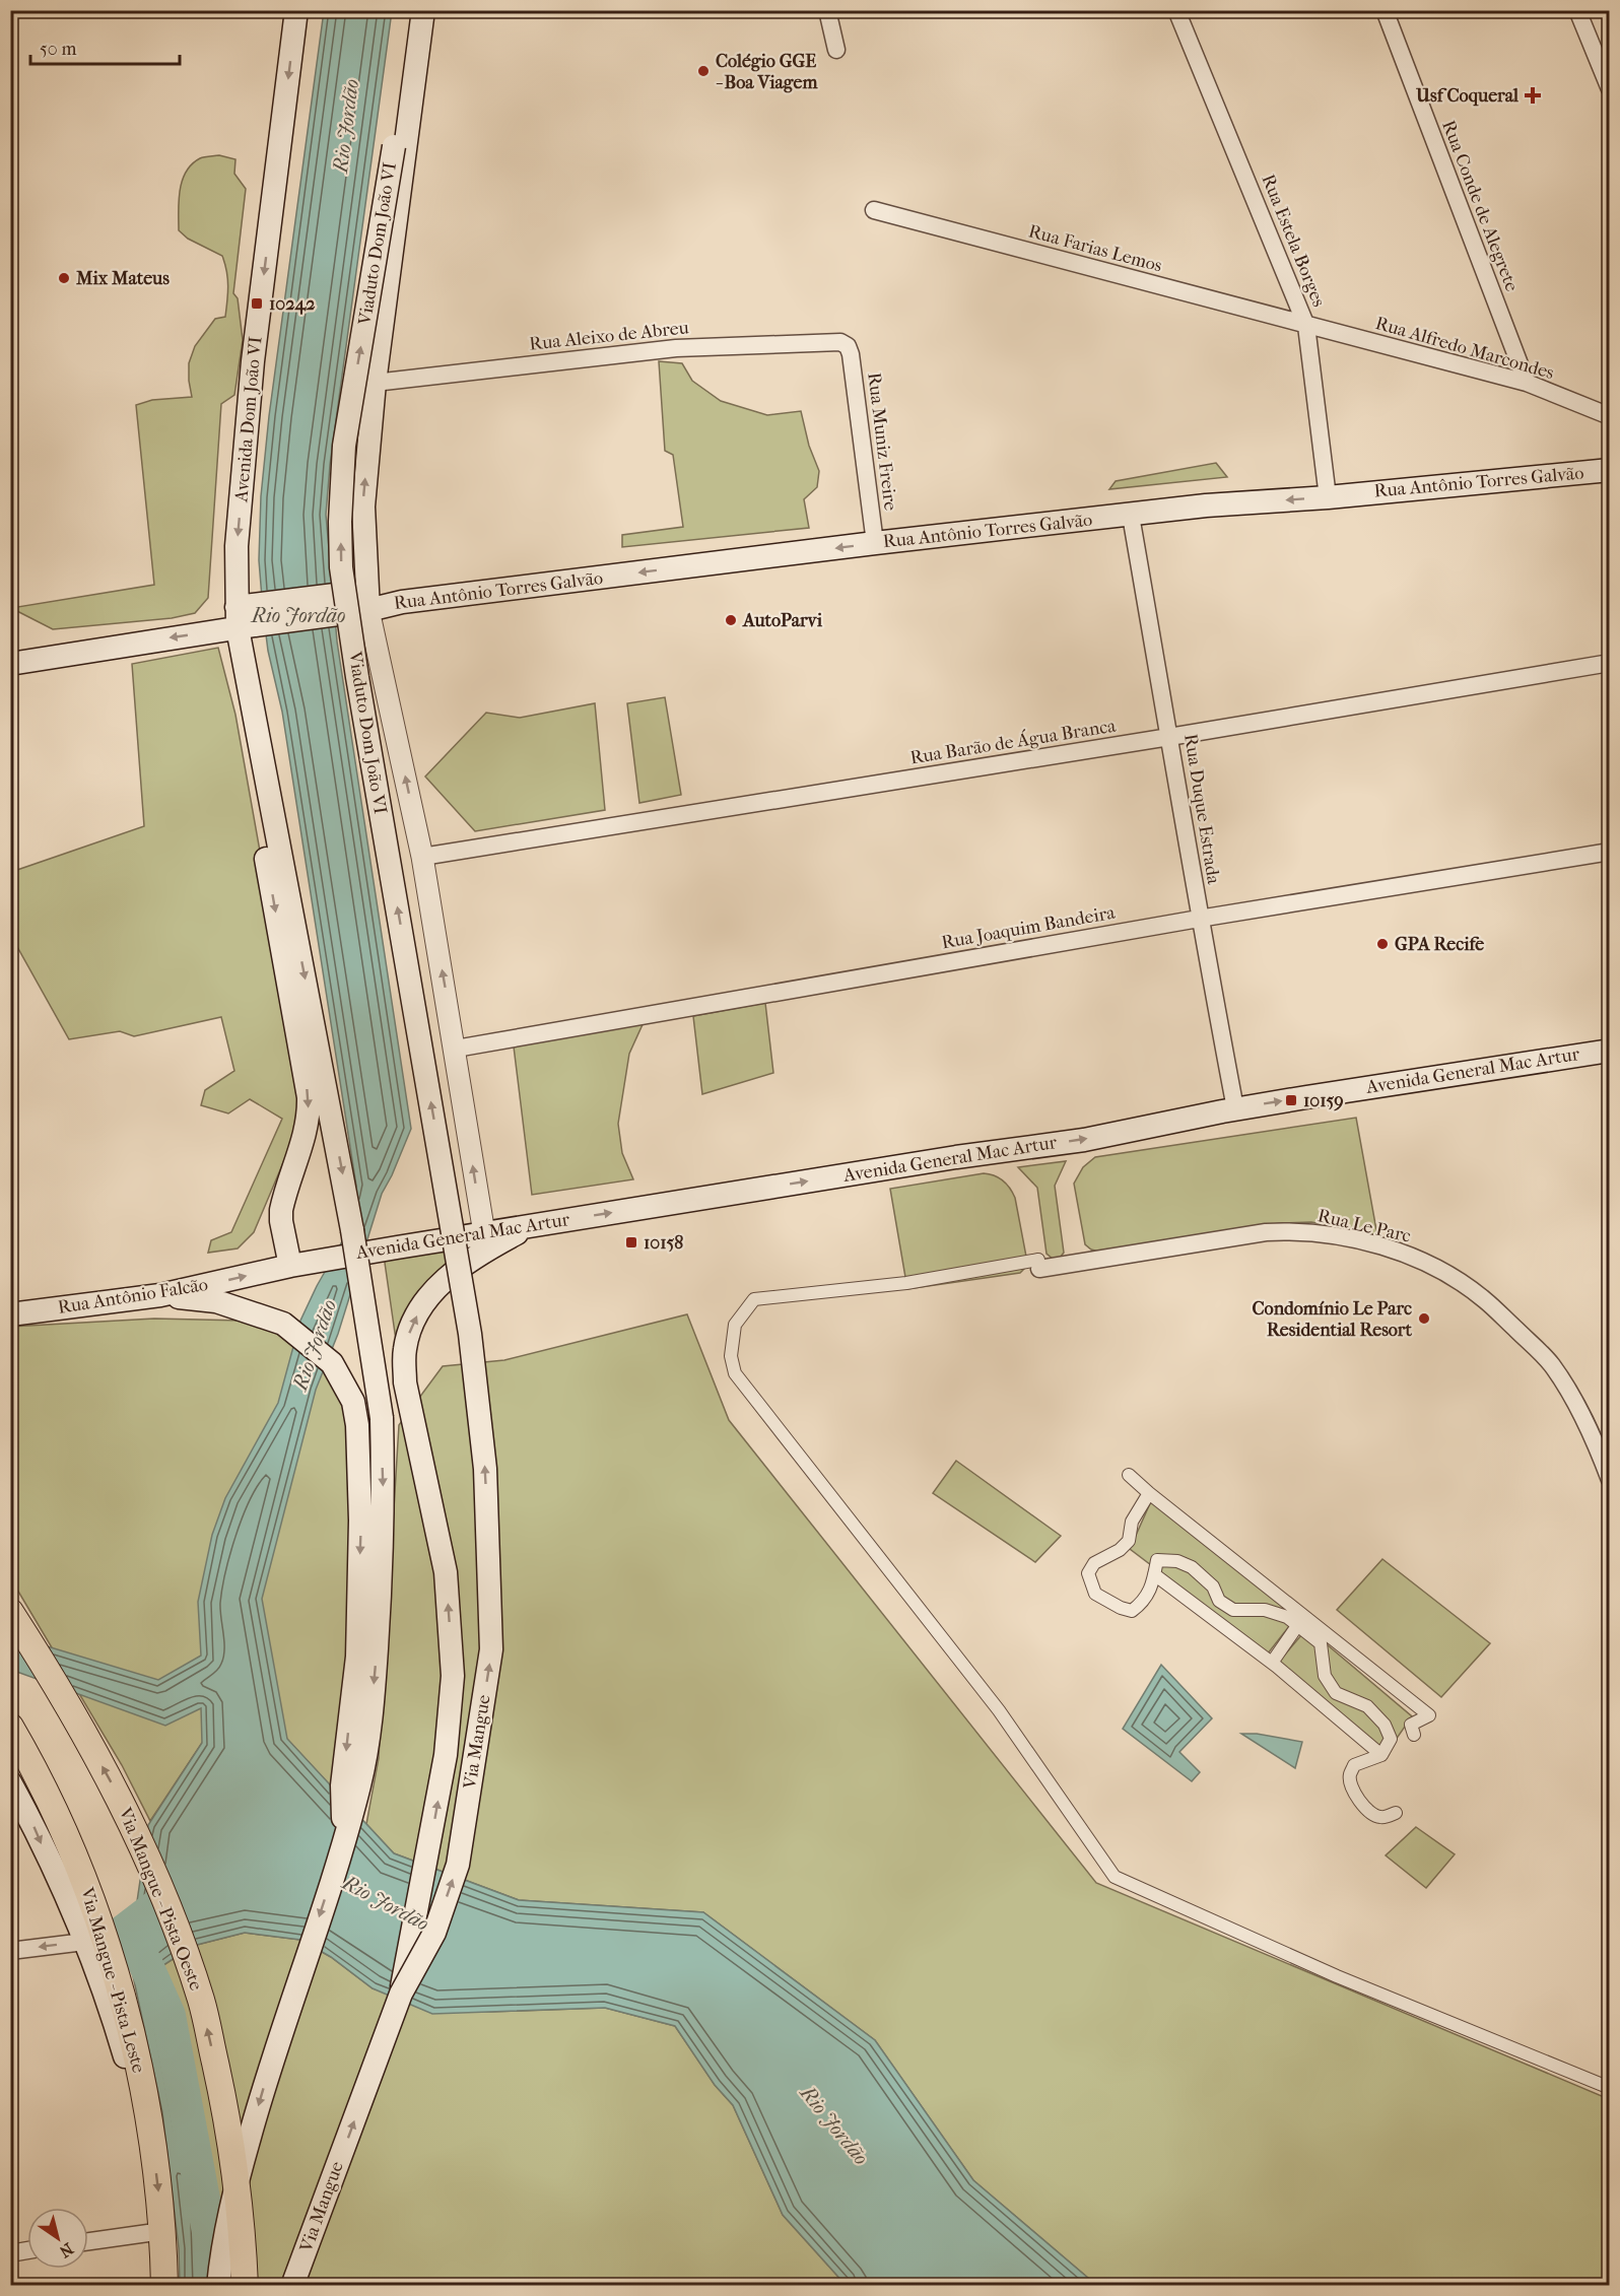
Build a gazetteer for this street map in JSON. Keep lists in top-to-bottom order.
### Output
{
  "streets": {
    "main road": [
      "Viaduto Dom João VI",
      "Avenida Dom João VI",
      "Rua Antônio Torres Galvão",
      "Avenida General Mac Artur",
      "Rua Antônio Falcão",
      "Via Mangue",
      "Via Mangue - Pista Oeste",
      "Via Mangue - Pista Leste"
    ],
    "street": [
      "Rua Conde de Alegrete",
      "Rua Estela Borges",
      "Rua Farias Lemos",
      "Rua Aleixo de Abreu",
      "Rua Alfredo Marcondes",
      "Rua Muniz Freire",
      "Rua Barão de Água Branca",
      "Rua Duque Estrada",
      "Rua Joaquim Bandeira",
      "Rua Le Parc"
    ]
  },
  "crossings": [
    ["Rua Conde de Alegrete", "Rua Alfredo Marcondes"],
    ["Rua Estela Borges", "Rua Farias Lemos"],
    ["Rua Estela Borges", "Rua Alfredo Marcondes"],
    ["Rua Estela Borges", "Rua Antônio Torres Galvão"],
    ["Viaduto Dom João VI", "Via Mangue"],
    ["Rua Farias Lemos", "Rua Alfredo Marcondes"],
    ["Rua Aleixo de Abreu", "Rua Muniz Freire"],
    ["Avenida Dom João VI", "Rua Antônio Torres Galvão"],
    ["Rua Muniz Freire", "Rua Antônio Torres Galvão"],
    ["Rua Antônio Torres Galvão", "Rua Duque Estrada"],
    ["Rua Barão de Água Branca", "Rua Duque Estrada"],
    ["Rua Duque Estrada", "Rua Joaquim Bandeira"],
    ["Rua Duque Estrada", "Avenida General Mac Artur"],
    ["Avenida General Mac Artur", "Rua Antônio Falcão"]
  ],
  "one_way": ["Rua Antônio Torres Galvão", "Avenida General Mac Artur", "Rua Antônio Falcão"],
  "water": ["Rio Jordão"],
  "places": {
    "other": [
      "Colégio GGE - Boa Viagem",
      "Mix Mateus",
      "AutoParvi",
      "GPA Recife",
      "Condomínio Le Parc Residential Resort"
    ],
    "health": ["Usf Coqueral"],
    "transit": ["10242", "10159", "10158"]
  },
  "scale_bar": "50 m",
  "north": "bottom right"
}
